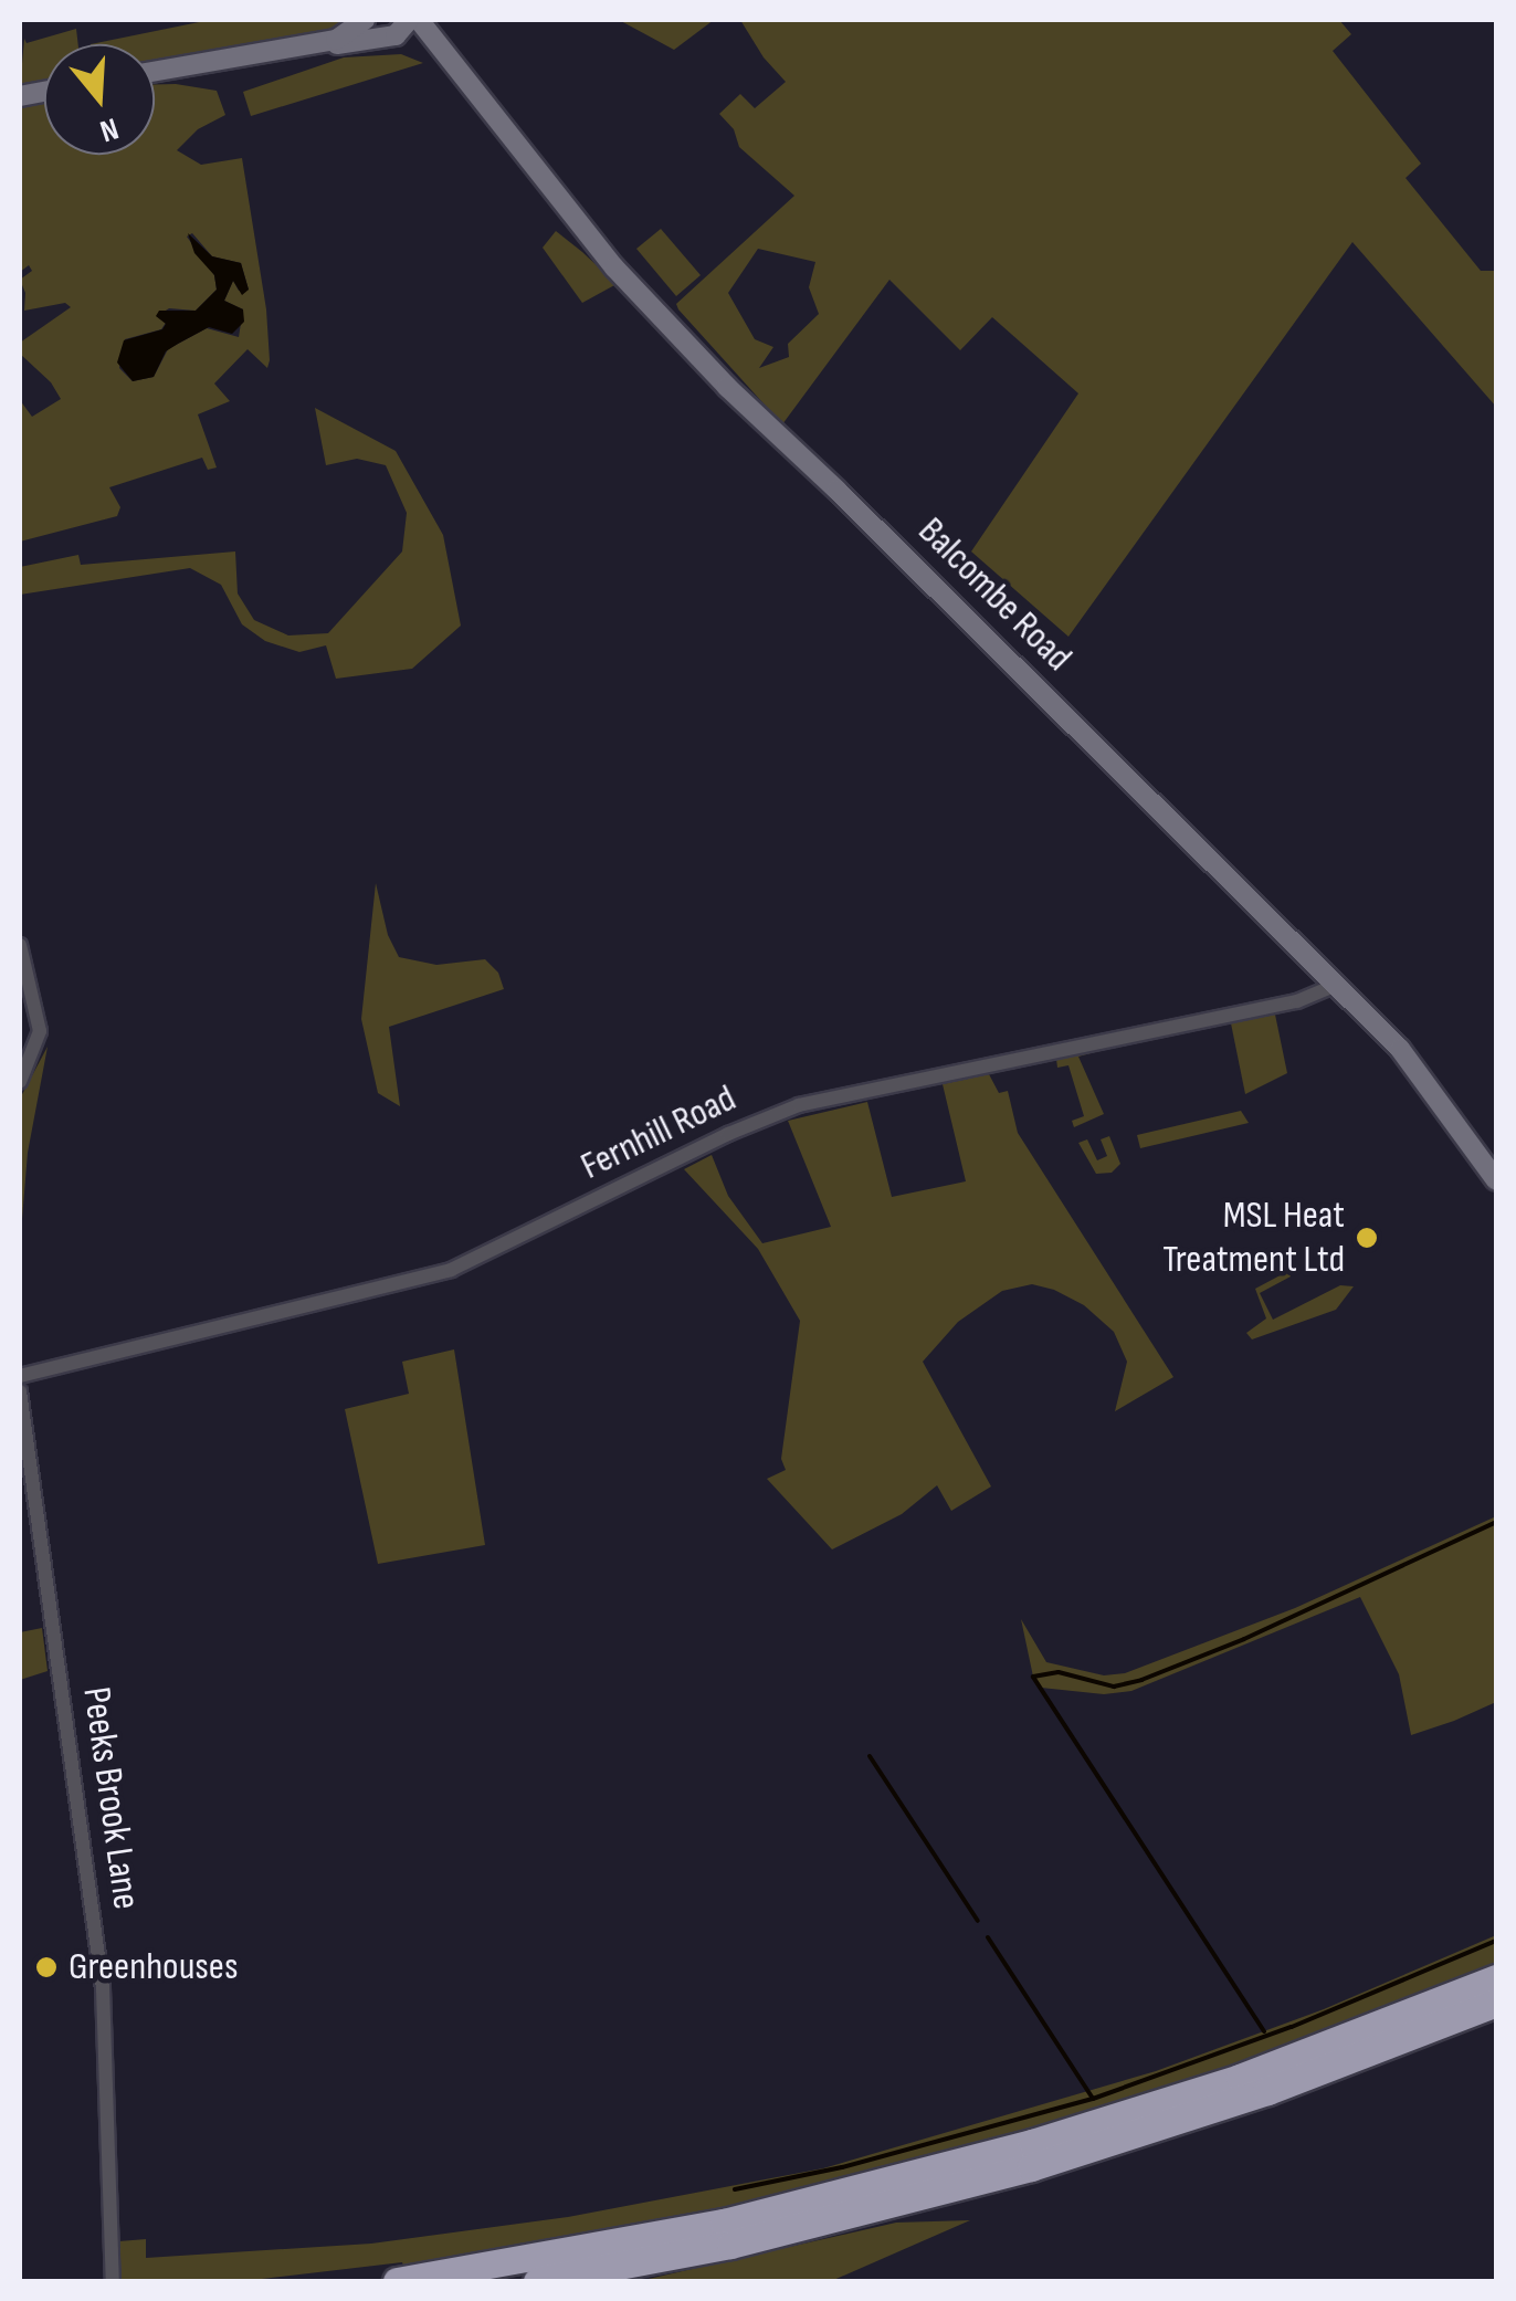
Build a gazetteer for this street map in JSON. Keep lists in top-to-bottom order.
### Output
{
  "streets": {
    "main road": ["Balcombe Road"],
    "street": ["Fernhill Road", "Peeks Brook Lane"]
  },
  "crossings": [
    ["Balcombe Road", "Fernhill Road"]
  ],
  "places": ["MSL Heat Treatment Ltd", "Greenhouses"],
  "north": "bottom"
}
